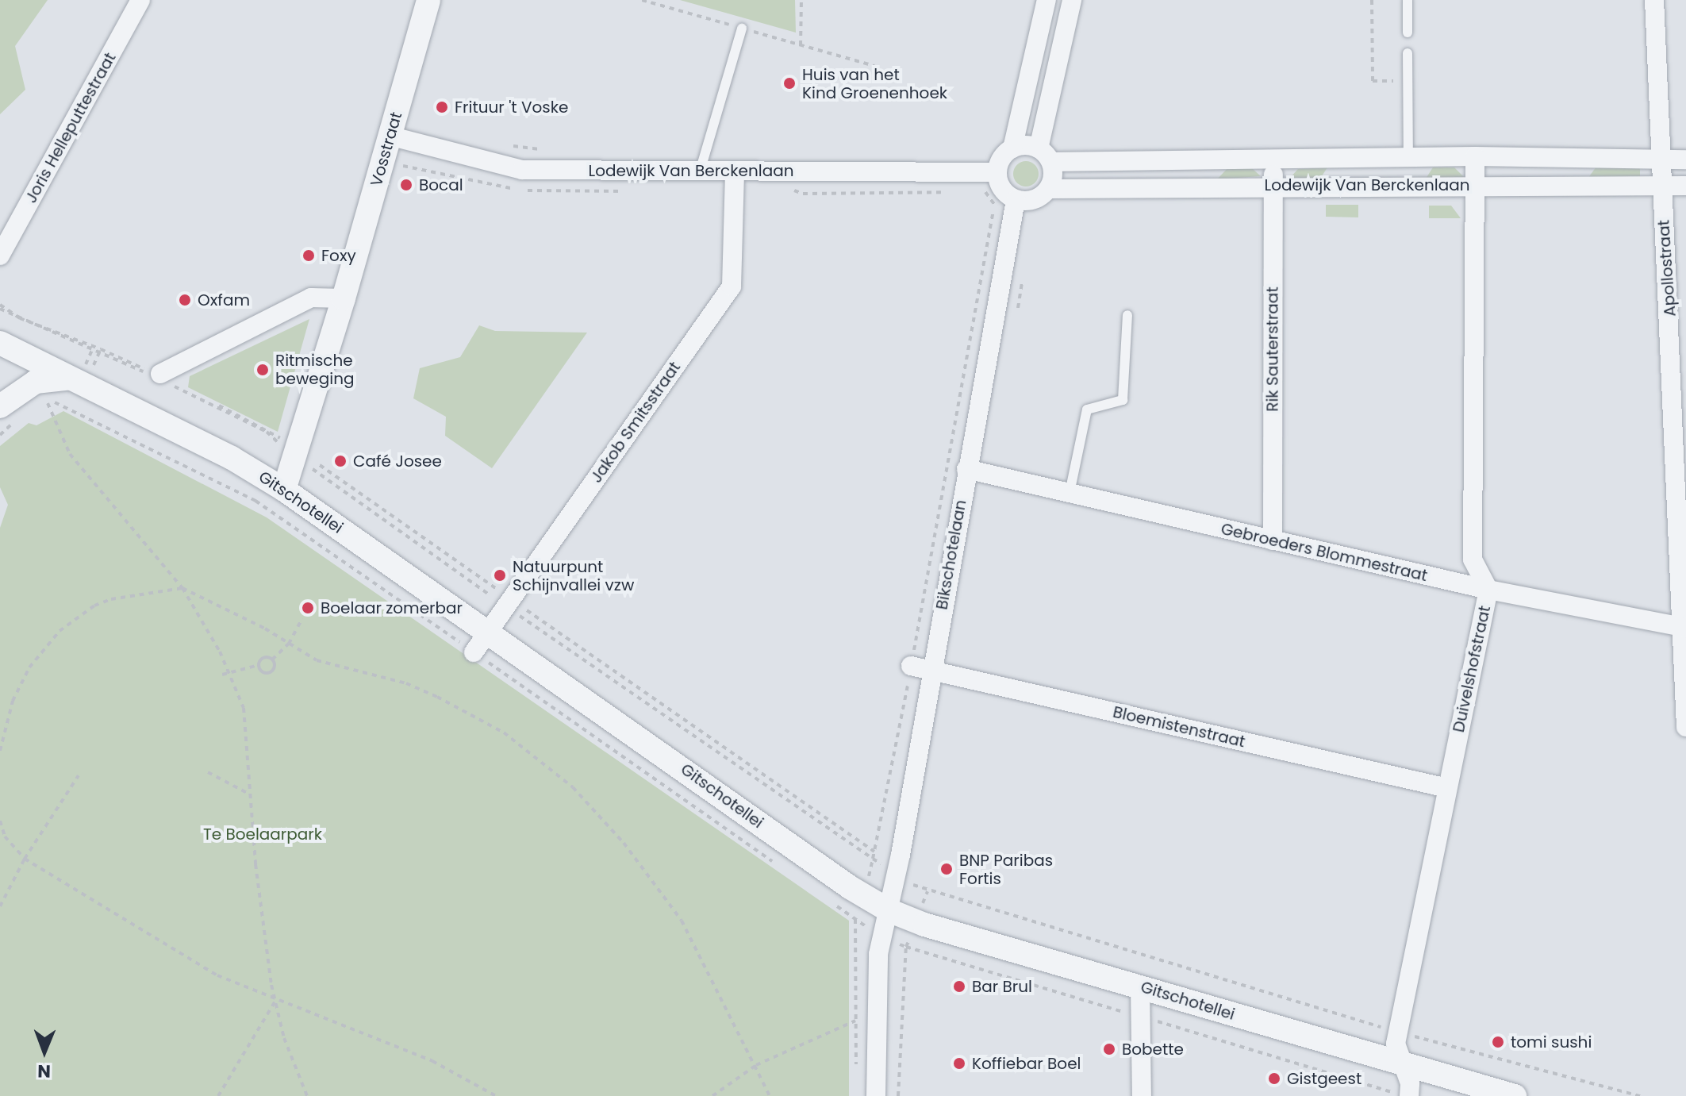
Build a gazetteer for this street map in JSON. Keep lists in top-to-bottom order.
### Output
{
  "streets": {
    "street": [
      "Joris Helleputtestraat",
      "Vosstraat",
      "Lodewijk Van Berckenlaan",
      "Apollostraat",
      "Rik Sauterstraat",
      "Jakob Smitsstraat",
      "Gitschotellei",
      "Gebroeders Blommestraat",
      "Bikschotelaan",
      "Duivelshofstraat",
      "Bloemistenstraat"
    ]
  },
  "crossings": [
    ["Vosstraat", "Lodewijk Van Berckenlaan"],
    ["Vosstraat", "Gitschotellei"],
    ["Lodewijk Van Berckenlaan", "Apollostraat"],
    ["Lodewijk Van Berckenlaan", "Rik Sauterstraat"],
    ["Lodewijk Van Berckenlaan", "Jakob Smitsstraat"],
    ["Lodewijk Van Berckenlaan", "Bikschotelaan"],
    ["Lodewijk Van Berckenlaan", "Duivelshofstraat"],
    ["Apollostraat", "Gebroeders Blommestraat"],
    ["Rik Sauterstraat", "Gebroeders Blommestraat"],
    ["Jakob Smitsstraat", "Gitschotellei"],
    ["Gitschotellei", "Bikschotelaan"],
    ["Gitschotellei", "Duivelshofstraat"],
    ["Gebroeders Blommestraat", "Bikschotelaan"],
    ["Gebroeders Blommestraat", "Duivelshofstraat"],
    ["Bikschotelaan", "Bloemistenstraat"],
    ["Duivelshofstraat", "Bloemistenstraat"]
  ],
  "parks": ["Te Boelaarpark"],
  "places": [
    "Huis van het Kind Groenenhoek",
    "Frituur 't Voske",
    "Bocal",
    "Foxy",
    "Oxfam",
    "Ritmische beweging",
    "Café Josee",
    "Natuurpunt Schijnvallei vzw",
    "Boelaar zomerbar",
    "BNP Paribas Fortis",
    "Bar Brul",
    "tomi sushi",
    "Bobette",
    "Koffiebar Boel",
    "Gistgeest"
  ],
  "north": "bottom"
}
